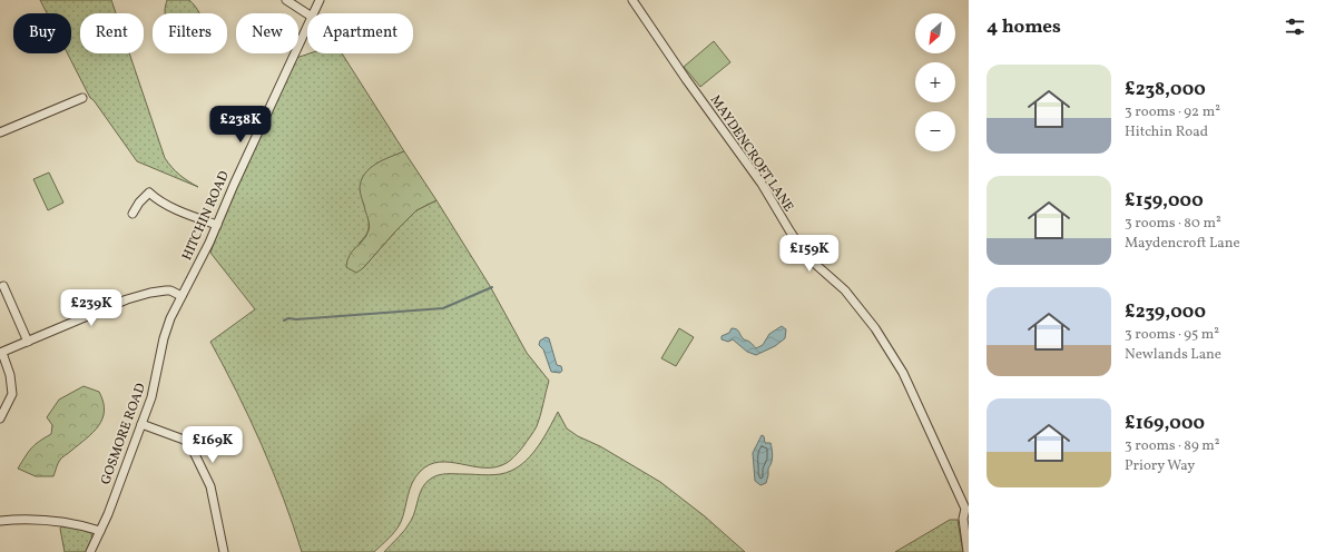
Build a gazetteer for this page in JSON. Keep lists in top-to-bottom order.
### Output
{
  "streets": {
    "street": ["MAYDENCROFT LANE", "HITCHIN ROAD", "GOSMORE ROAD"]
  },
  "crossings": [
    ["HITCHIN ROAD", "GOSMORE ROAD"]
  ],
  "north": "bottom left",
  "page": {
    "heading": "4 homes",
    "map_buttons": ["+", "−"],
    "chip": [
      "Buy",
      "Rent",
      "Filters",
      "New",
      "Apartment"
    ],
    "list": [
      {
        "name": "£238,000",
        "note": "3 rooms · 92 m² · Hitchin Road"
      },
      {
        "name": "£159,000",
        "note": "3 rooms · 80 m² · Maydencroft Lane"
      },
      {
        "name": "£239,000",
        "note": "3 rooms · 95 m² · Newlands Lane"
      },
      {
        "name": "£169,000",
        "note": "3 rooms · 89 m² · Priory Way"
      }
    ],
    "price": [
      "£238K",
      "£159K",
      "£239K",
      "£169K"
    ]
  }
}
